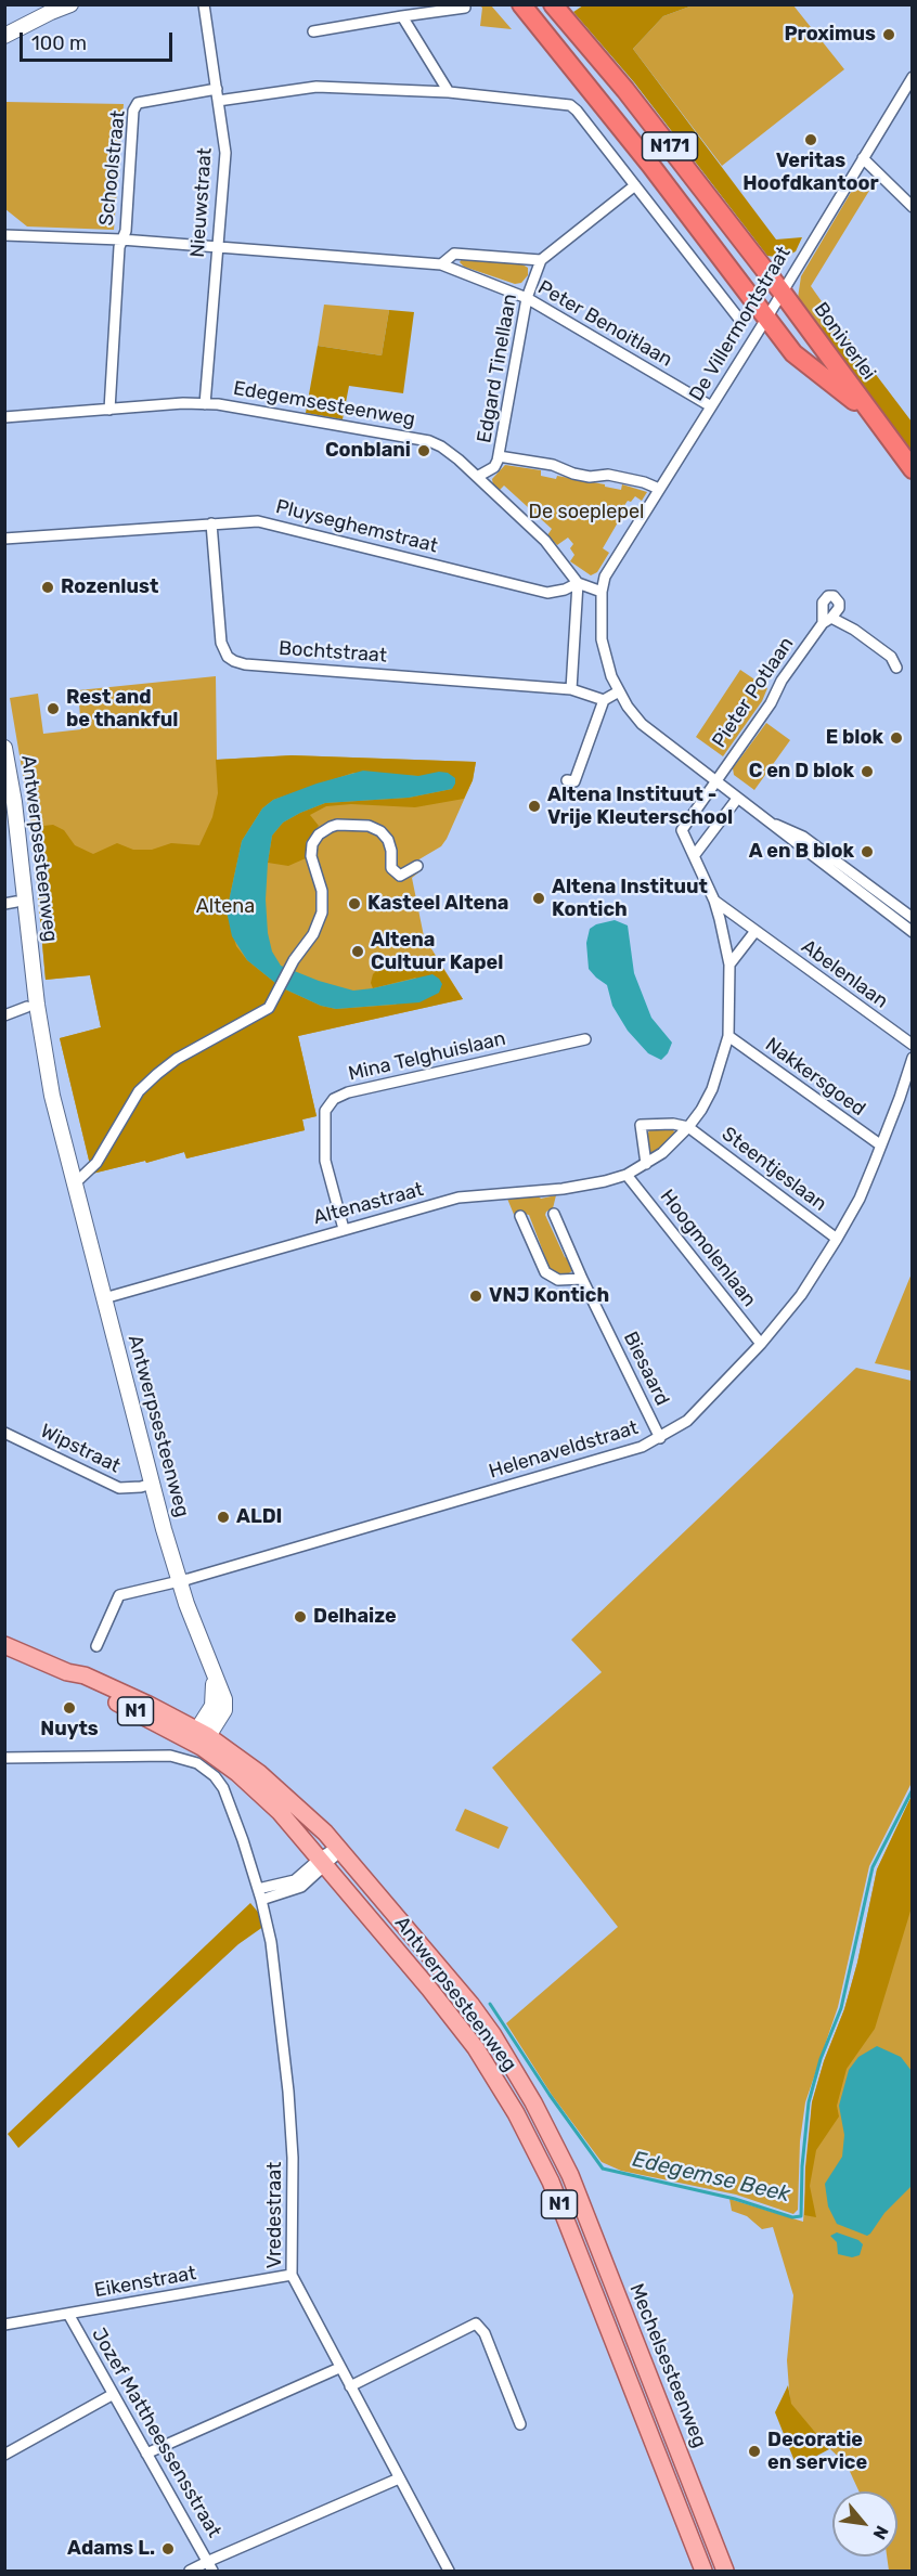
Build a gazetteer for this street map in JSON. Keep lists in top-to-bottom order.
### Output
{
  "streets": {
    "highway": ["N171", "Boniverlei"],
    "main road": ["Antwerpsesteenweg", "N1", "Mechelsesteenweg"],
    "street": [
      "Schoolstraat",
      "Nieuwstraat",
      "Peter Benoitlaan",
      "De Villermontstraat",
      "Edgard Tinellaan",
      "Edegemsesteenweg",
      "Pluyseghemstraat",
      "Bochtstraat",
      "Pieter Potlaan",
      "Abelenlaan",
      "Mina Telghuislaan",
      "Nakkersgoed",
      "Steentjeslaan",
      "Altenastraat",
      "Hoogmolenlaan",
      "Biesaard",
      "Wipstraat",
      "Helenaveldstraat",
      "Vredestraat",
      "Eikenstraat",
      "Jozef Mattheessensstraat"
    ]
  },
  "crossings": [
    ["N171", "De Villermontstraat"],
    ["N171", "Boniverlei"],
    ["Schoolstraat", "Nieuwstraat"],
    ["Schoolstraat", "Peter Benoitlaan"],
    ["Nieuwstraat", "Peter Benoitlaan"],
    ["Nieuwstraat", "Edegemsesteenweg"],
    ["Peter Benoitlaan", "De Villermontstraat"],
    ["Peter Benoitlaan", "Edgard Tinellaan"],
    ["De Villermontstraat", "Boniverlei"],
    ["Edgard Tinellaan", "Edegemsesteenweg"],
    ["Edegemsesteenweg", "Pluyseghemstraat"],
    ["Pluyseghemstraat", "Bochtstraat"],
    ["Pieter Potlaan", "Altenastraat"],
    ["Antwerpsesteenweg", "Altenastraat"],
    ["Antwerpsesteenweg", "Wipstraat"],
    ["Antwerpsesteenweg", "Helenaveldstraat"],
    ["Antwerpsesteenweg", "N1"],
    ["Antwerpsesteenweg", "Mechelsesteenweg"],
    ["Abelenlaan", "Altenastraat"],
    ["Mina Telghuislaan", "Altenastraat"],
    ["Nakkersgoed", "Altenastraat"],
    ["Nakkersgoed", "Helenaveldstraat"],
    ["Steentjeslaan", "Altenastraat"],
    ["Steentjeslaan", "Helenaveldstraat"],
    ["Altenastraat", "Hoogmolenlaan"],
    ["Hoogmolenlaan", "Helenaveldstraat"],
    ["Biesaard", "Helenaveldstraat"],
    ["Vredestraat", "Eikenstraat"],
    ["Eikenstraat", "Jozef Mattheessensstraat"]
  ],
  "water": ["Edegemse Beek"],
  "parks": ["De soeplepel", "Altena"],
  "places": [
    "Proximus",
    "Veritas Hoofdkantoor",
    "Conblani",
    "Rozenlust",
    "Rest and be thankful",
    "E blok",
    "C en D blok",
    "Altena Instituut - Vrije Kleuterschool",
    "A en B blok",
    "Altena Instituut Kontich",
    "Kasteel Altena",
    "Altena Cultuur Kapel",
    "VNJ Kontich",
    "ALDI",
    "Delhaize",
    "Nuyts",
    "Decoratie en service",
    "Adams L."
  ],
  "scale_bar": "100 m",
  "north": "bottom right"
}
